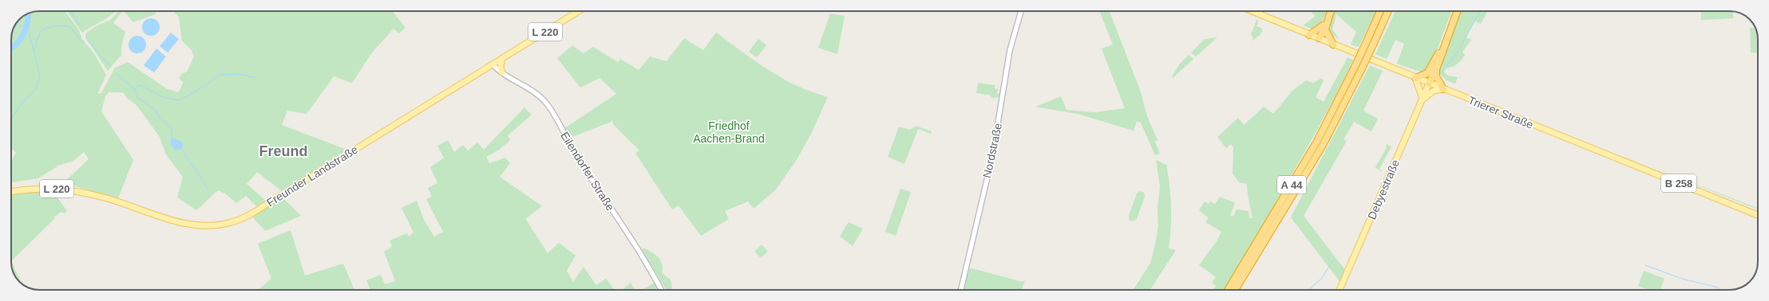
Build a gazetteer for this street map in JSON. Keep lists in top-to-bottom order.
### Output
{
  "streets": {
    "highway": ["A 44"],
    "main road": [
      "L 220",
      "Trierer Straße",
      "Freunder Landstraße",
      "B 258",
      "Debyestraße"
    ],
    "street": ["Nordstraße", "Eilendorfer Straße"]
  },
  "crossings": [
    ["Trierer Straße", "Debyestraße"],
    ["Eilendorfer Straße", "Freunder Landstraße"]
  ],
  "districts": ["Freund"],
  "parks": ["Friedhof Aachen-Brand"]
}
